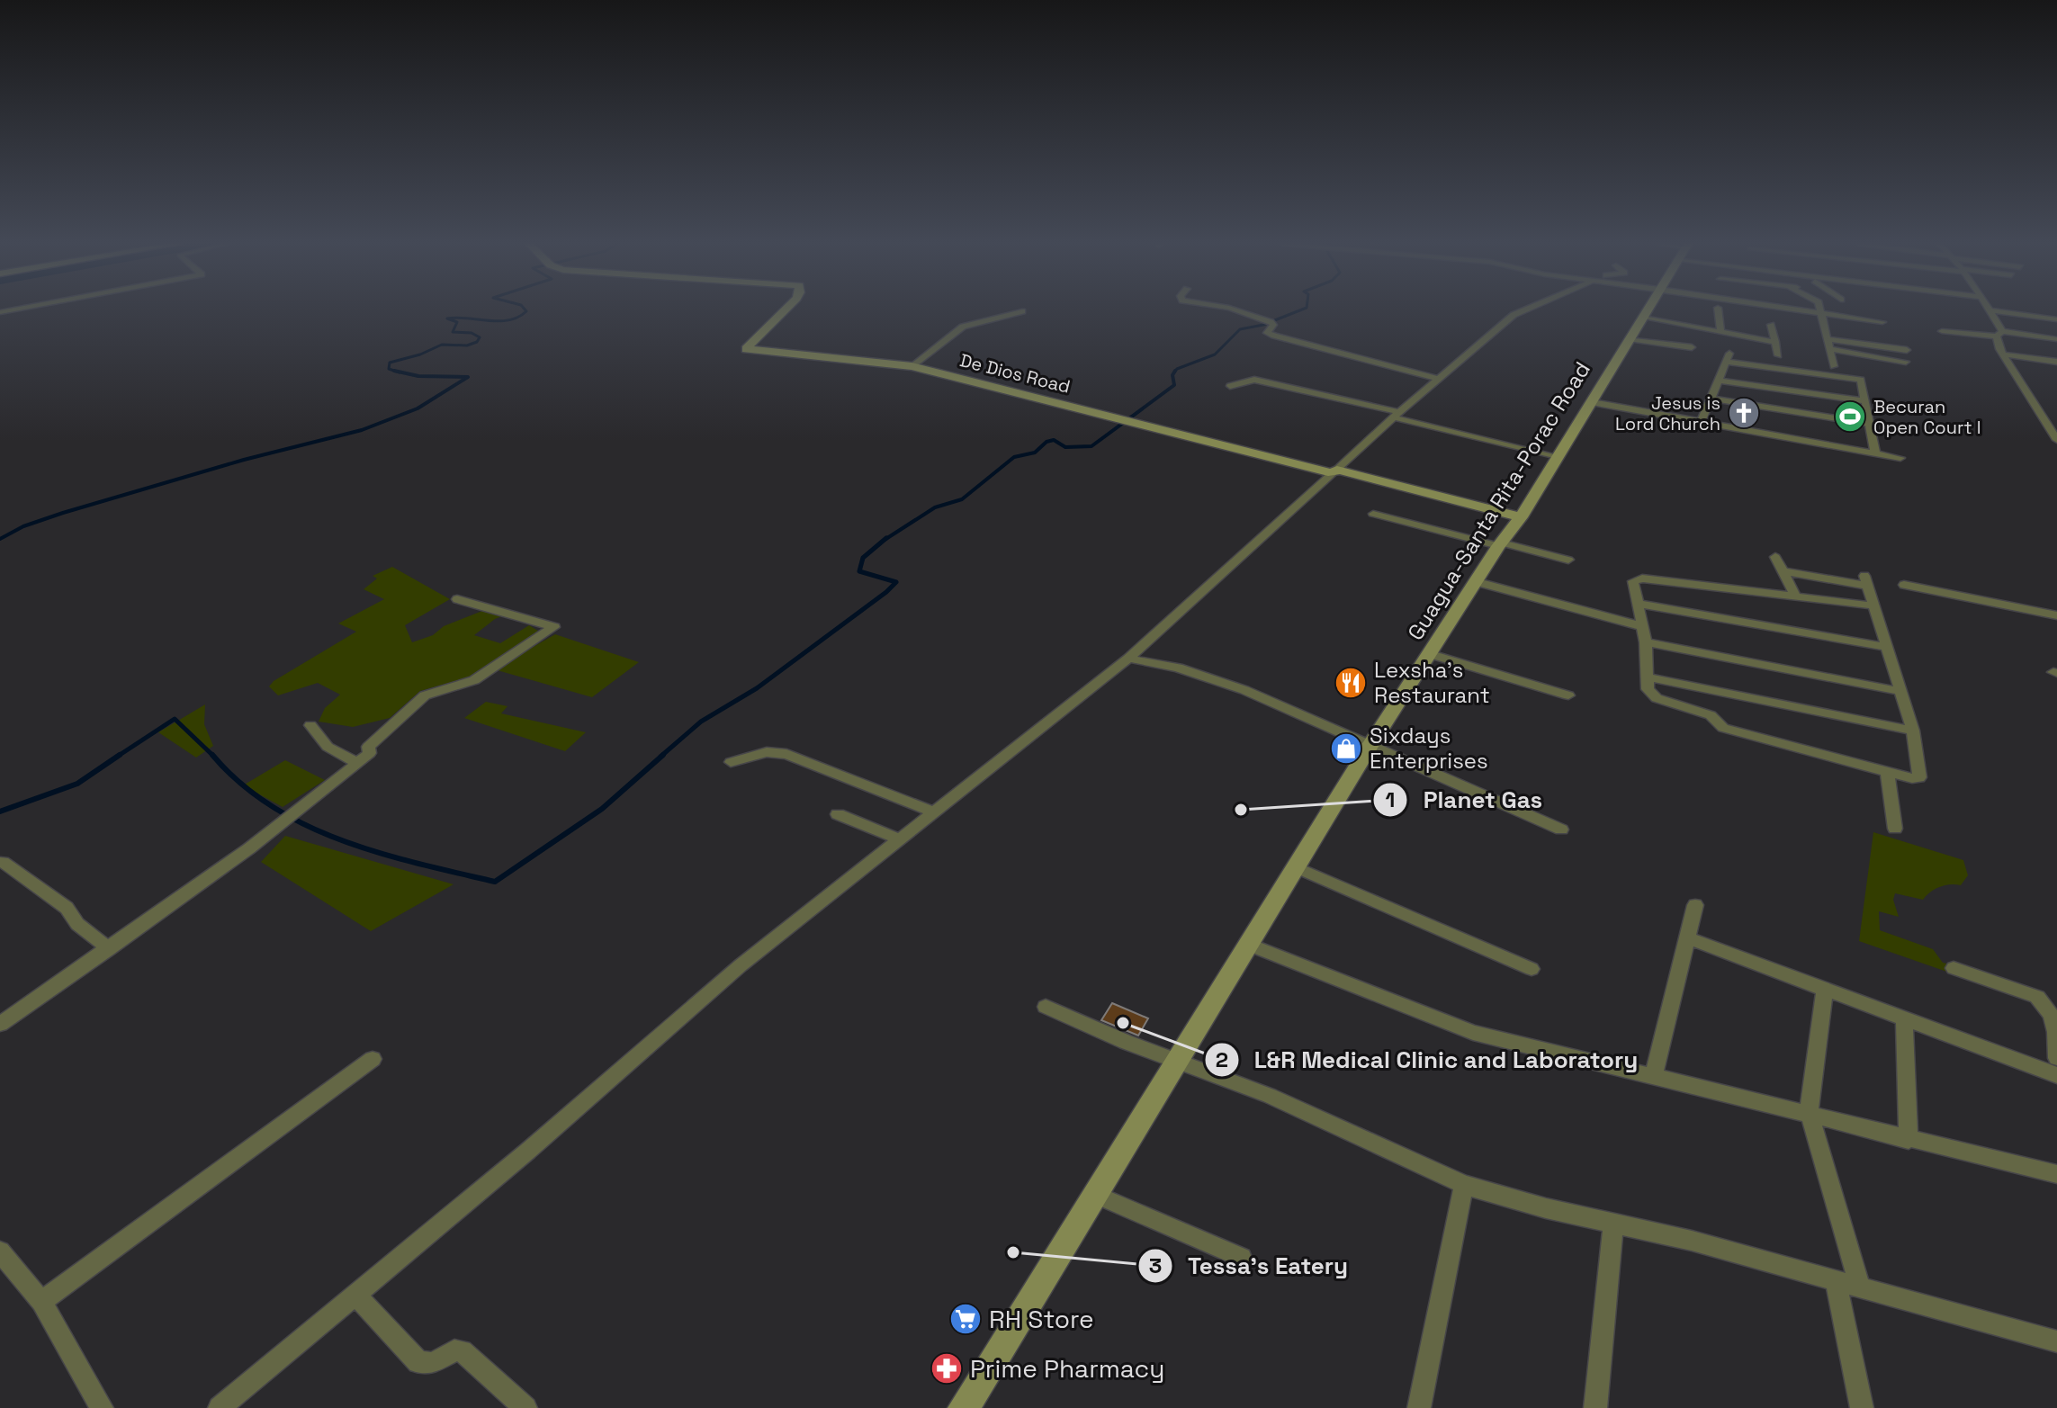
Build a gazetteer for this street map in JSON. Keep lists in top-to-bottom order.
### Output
{
  "streets": {
    "street": ["De Dios Road", "Guagua-Santa Rita-Porac Road"]
  },
  "crossings": [
    ["De Dios Road", "Guagua-Santa Rita-Porac Road"]
  ],
  "places": {
    "church": ["Jesus is Lord Church"],
    "sports": ["Becuran Open Court I"],
    "restaurant": ["Lexsha's Restaurant"],
    "shop": ["Sixdays Enterprises"],
    "other": ["Planet Gas", "L&R Medical Clinic and Laboratory", "Tessa's Eatery"],
    "supermarket": ["RH Store"],
    "pharmacy": ["Prime Pharmacy"]
  }
}
